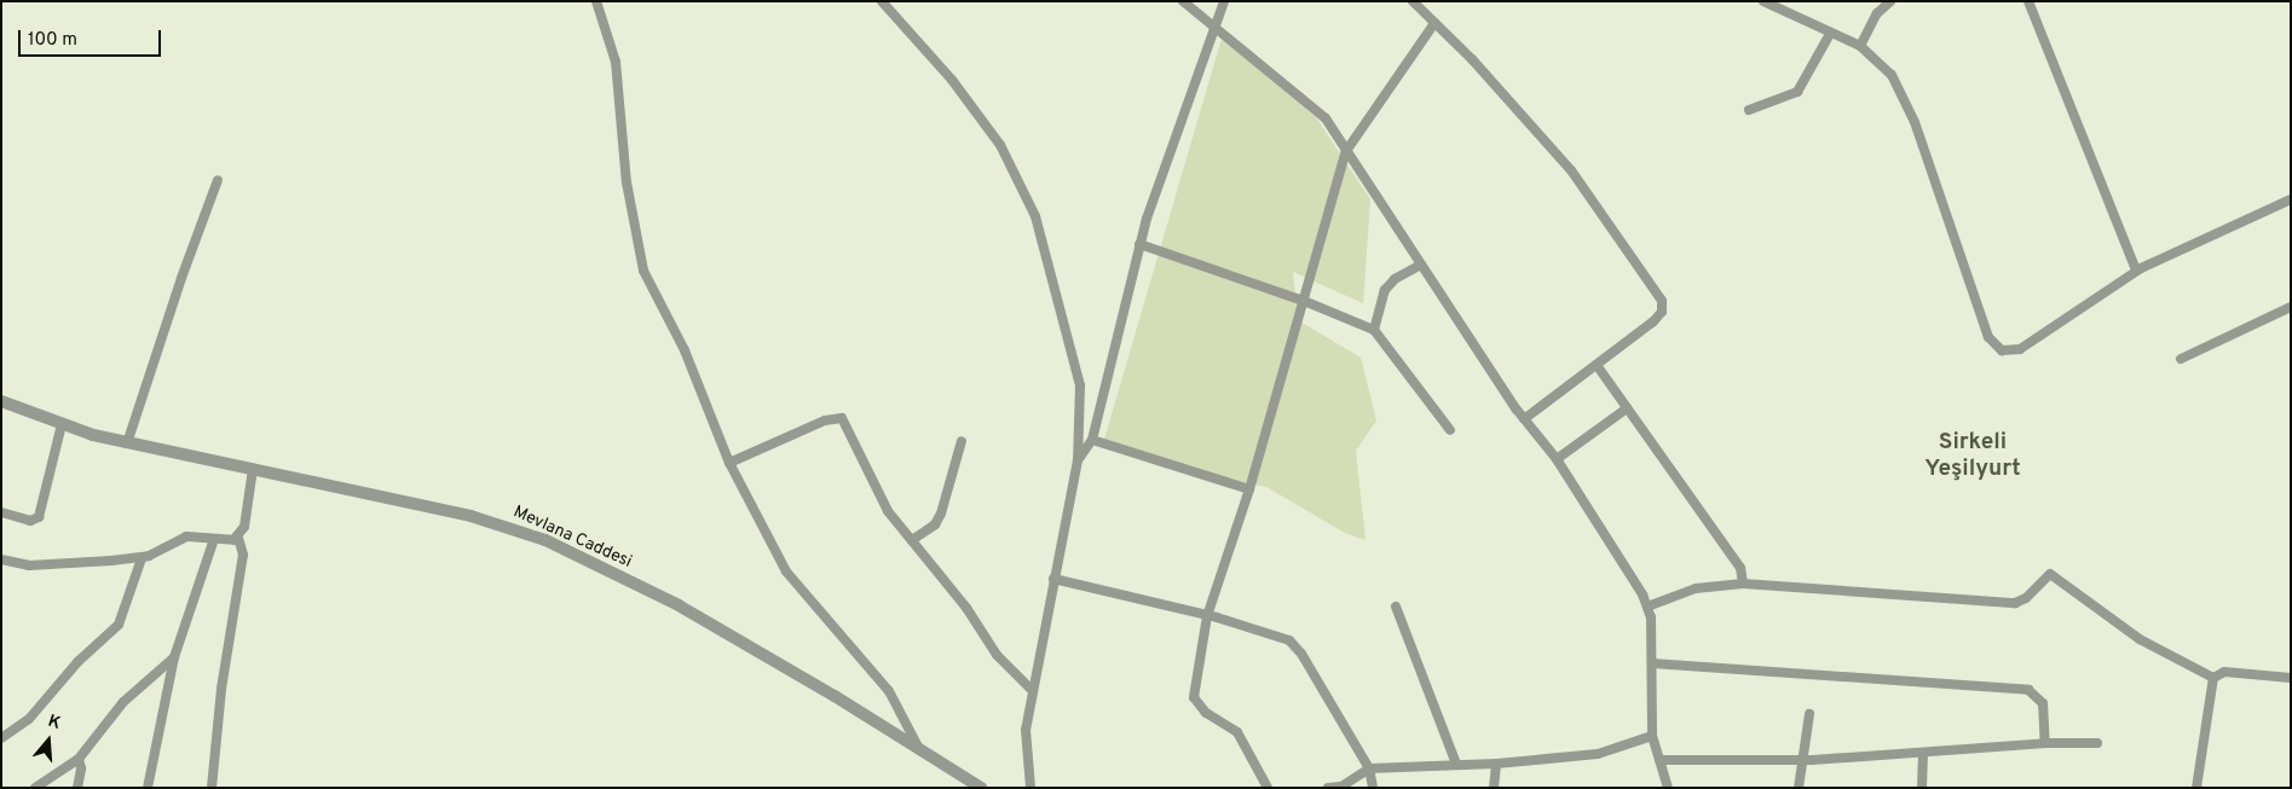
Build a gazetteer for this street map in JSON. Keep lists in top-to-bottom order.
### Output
{
  "streets": {
    "street": ["Mevlana Caddesi"]
  },
  "districts": ["Sirkeli Yeşilyurt"],
  "scale_bar": "100 m",
  "north": "top"
}
